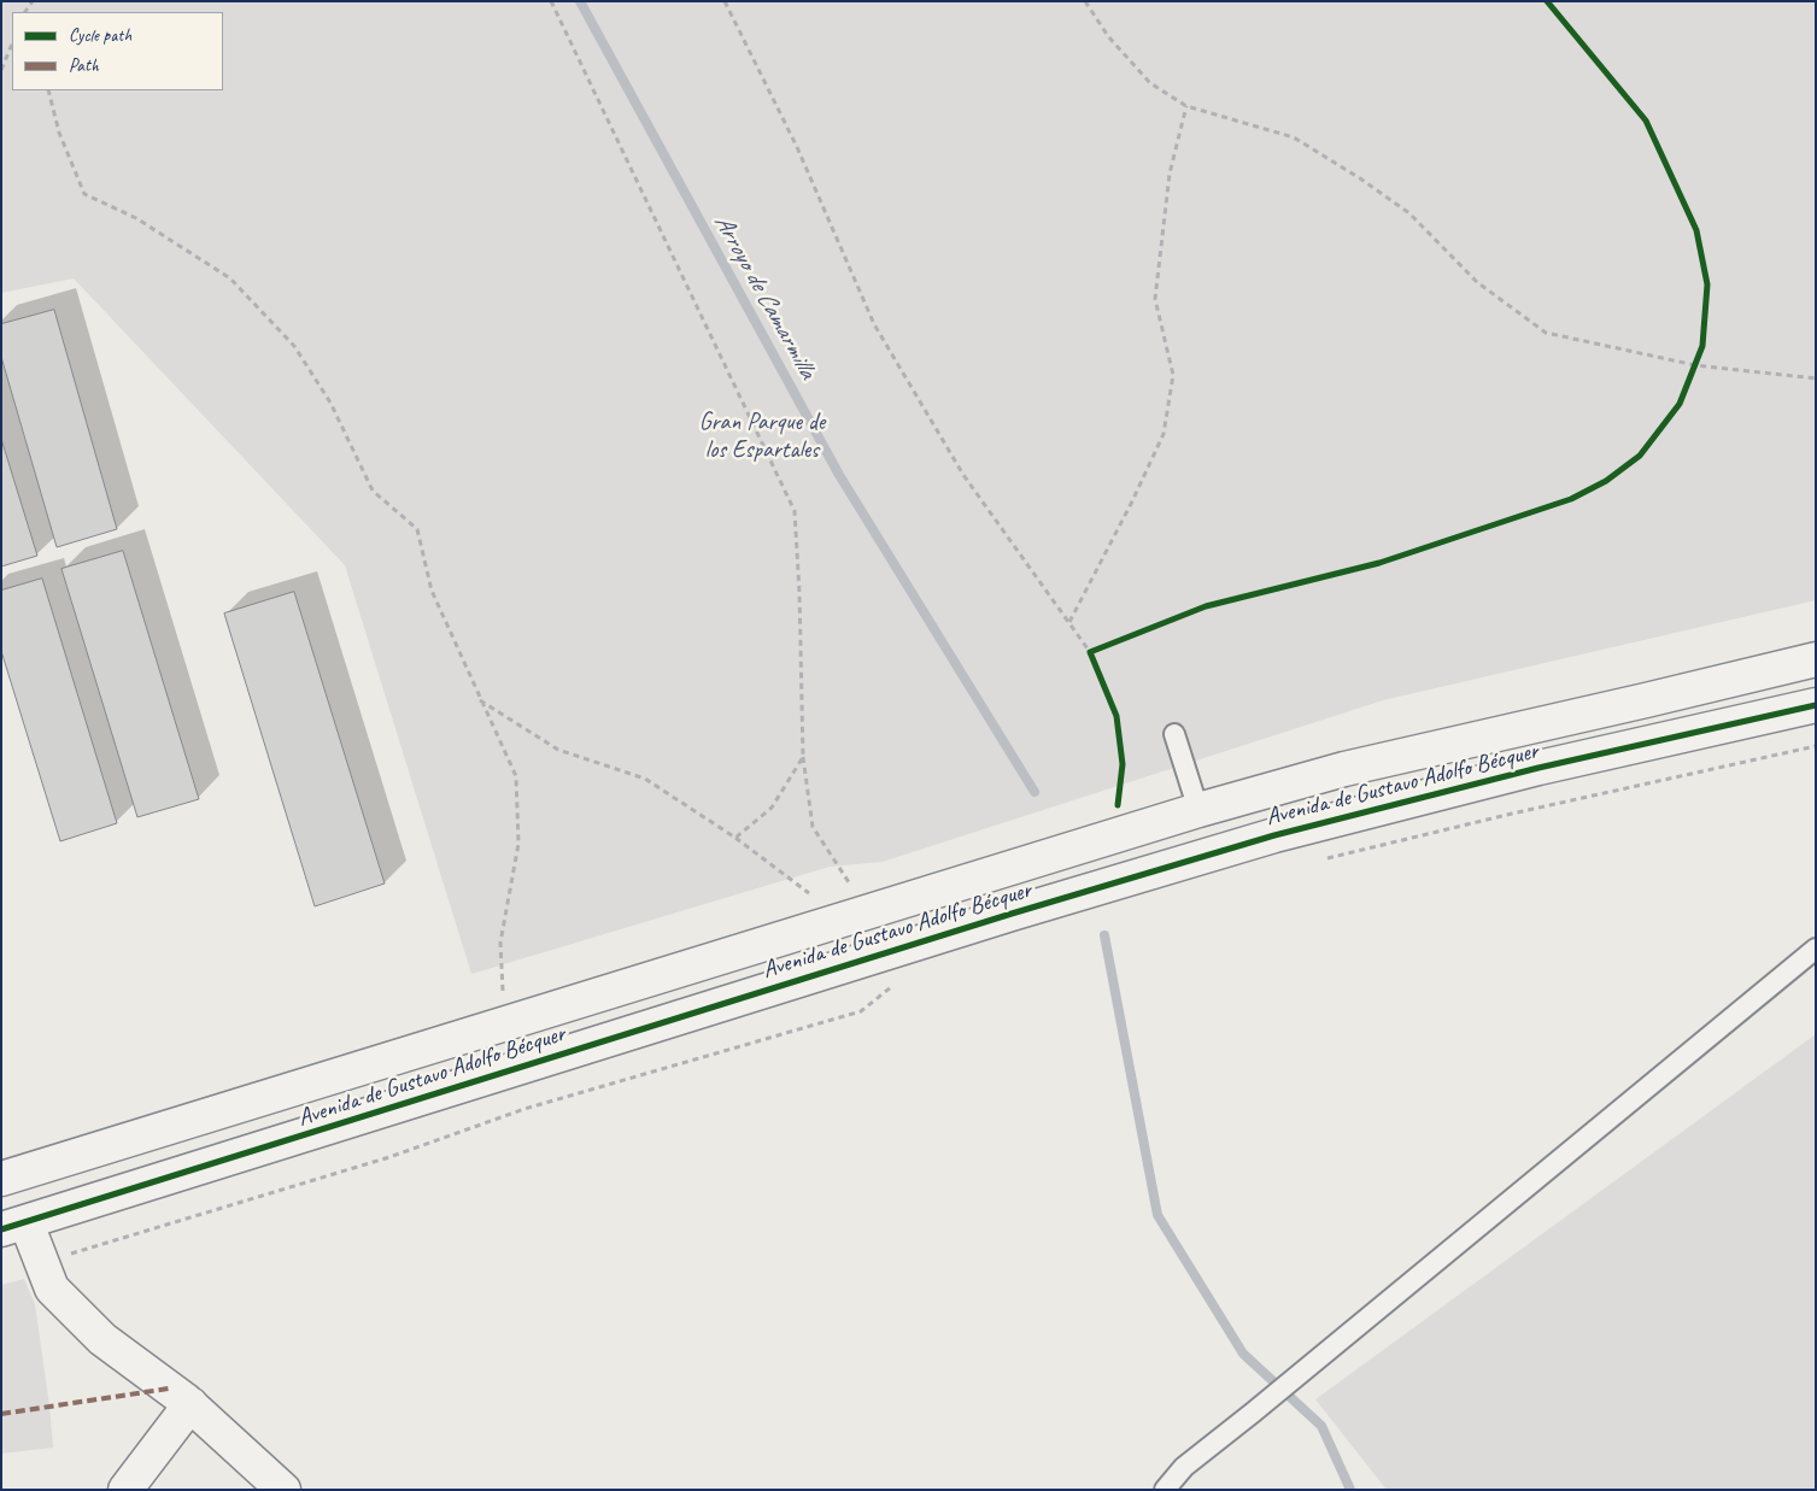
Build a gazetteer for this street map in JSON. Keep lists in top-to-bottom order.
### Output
{
  "streets": {
    "street": ["Avenida de Gustavo Adolfo Bécquer"]
  },
  "water": ["Arroyo de Camarmilla"],
  "parks": ["Gran Parque de los Espartales"],
  "legend": ["Cycle path", "Path"]
}
